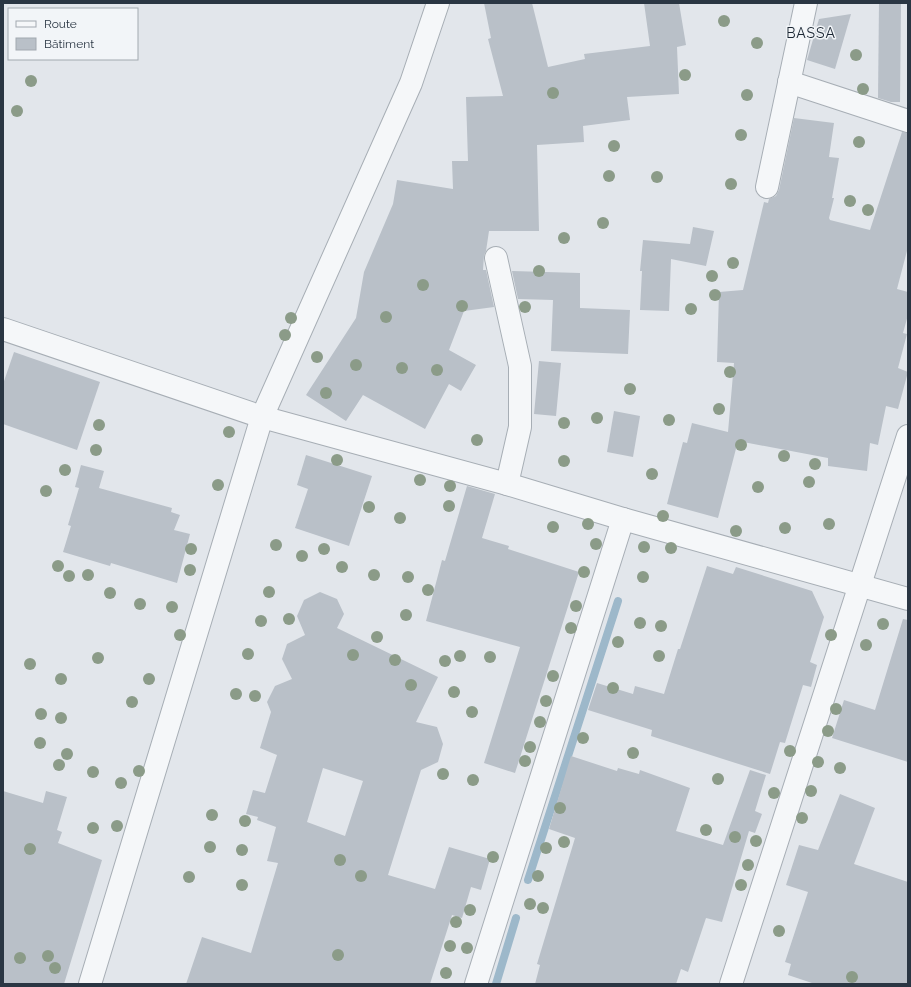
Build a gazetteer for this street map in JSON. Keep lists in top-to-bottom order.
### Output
{
  "districts": ["BASSA"],
  "legend": ["Route", "Bâtiment"]
}
